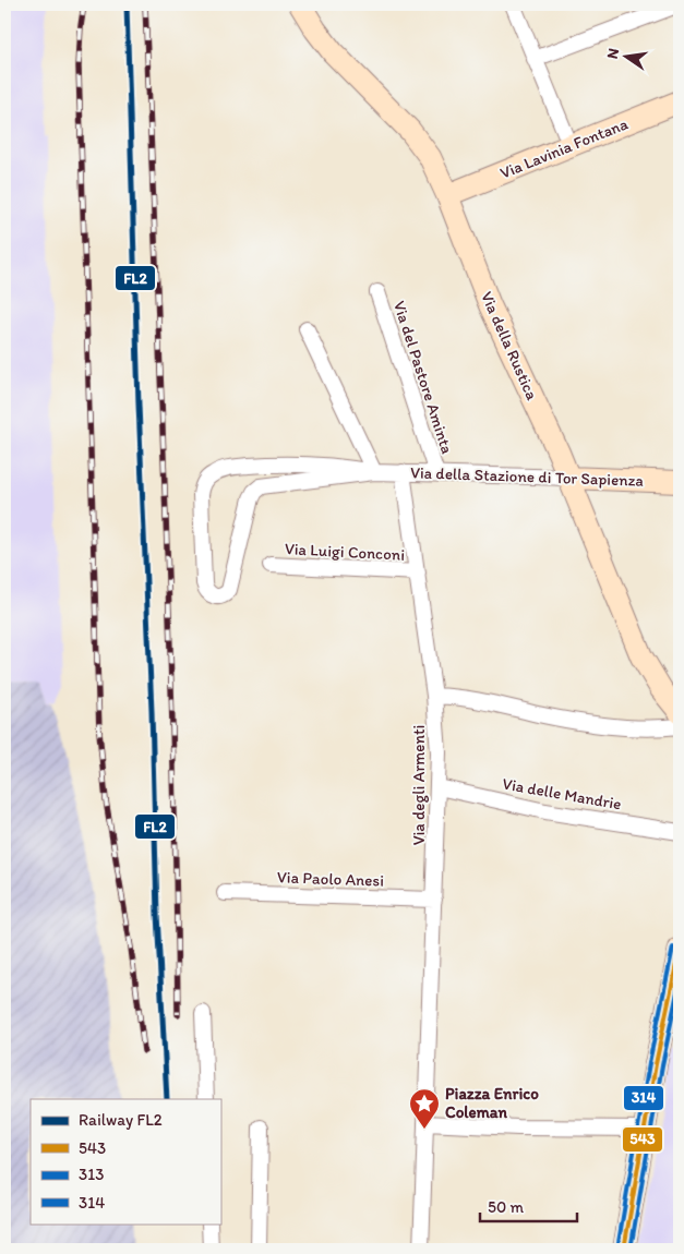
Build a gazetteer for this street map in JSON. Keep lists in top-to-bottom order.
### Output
{
  "streets": {
    "street": [
      "Via Lavinia Fontana",
      "Via della Rustica",
      "Via del Pastore Aminta",
      "Via della Stazione di Tor Sapienza",
      "Via Luigi Conconi",
      "Via degli Armenti",
      "Via delle Mandrie",
      "Via Paolo Anesi"
    ]
  },
  "crossings": [
    ["Via Lavinia Fontana", "Via della Rustica"],
    ["Via della Rustica", "Via della Stazione di Tor Sapienza"],
    ["Via del Pastore Aminta", "Via della Stazione di Tor Sapienza"],
    ["Via della Stazione di Tor Sapienza", "Via degli Armenti"],
    ["Via Luigi Conconi", "Via degli Armenti"],
    ["Via degli Armenti", "Via delle Mandrie"],
    ["Via degli Armenti", "Via Paolo Anesi"]
  ],
  "places": {
    "place": ["Piazza Enrico Coleman"]
  },
  "lines": [
    "rail line FL2",
    "transit line 314",
    "transit line 543",
    "transit line 313"
  ],
  "legend": [
    "Railway FL2",
    "543",
    "313",
    "314"
  ],
  "scale_bar": "50 m",
  "north": "left"
}
